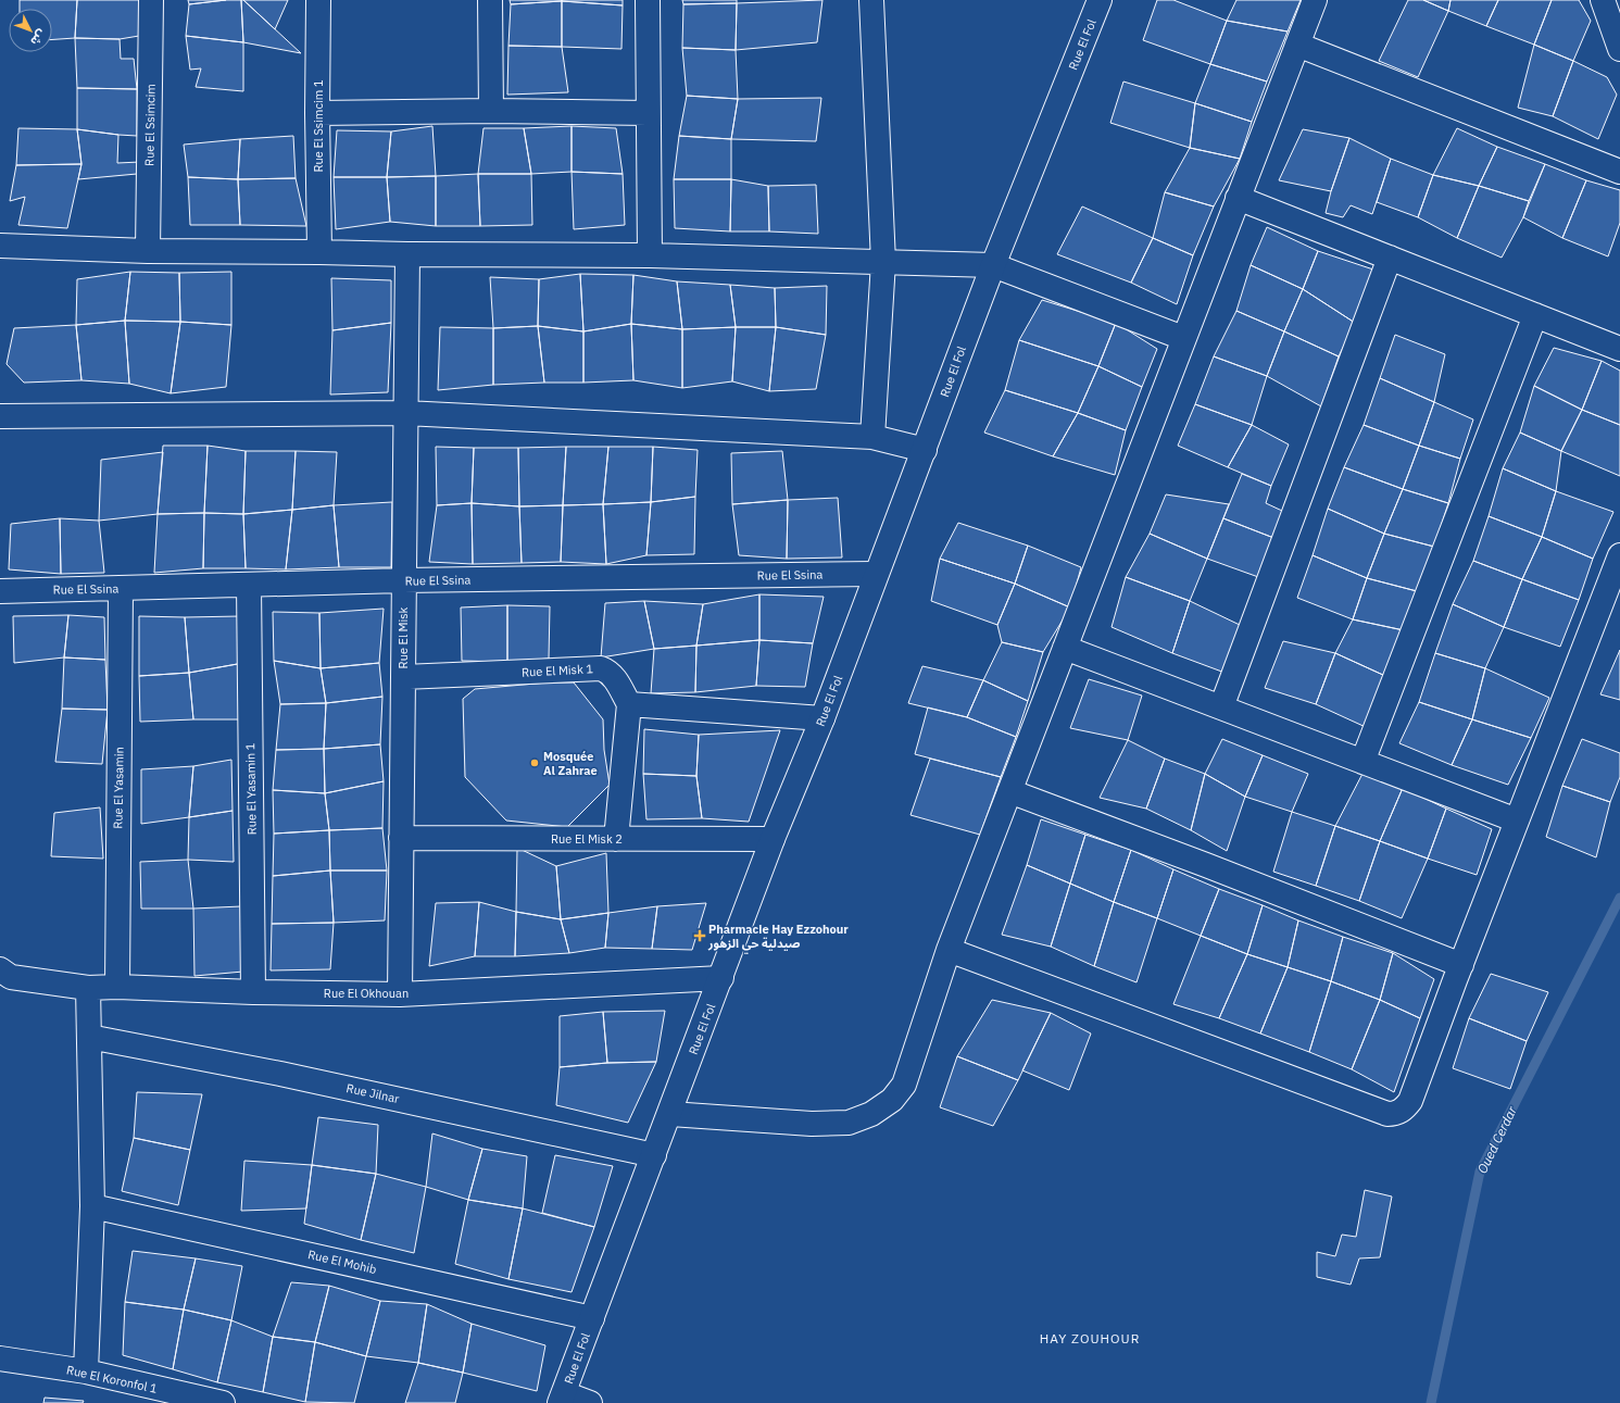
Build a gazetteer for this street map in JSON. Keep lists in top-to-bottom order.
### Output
{
  "streets": {
    "street": [
      "Rue El Fol",
      "Rue El Ssimcim",
      "Rue El Ssimcim 1",
      "Rue El Ssina",
      "Rue El Misk",
      "Rue El Misk 1",
      "Rue El Yasamin",
      "Rue El Yasamin 1",
      "Rue El Misk 2",
      "Rue El Okhouan",
      "Rue Jilnar",
      "Rue El Mohib",
      "Rue El Koronfol 1"
    ]
  },
  "crossings": [
    ["Rue El Fol", "Rue El Ssina"],
    ["Rue El Fol", "Rue El Misk 2"],
    ["Rue El Fol", "Rue El Okhouan"],
    ["Rue El Fol", "Rue Jilnar"],
    ["Rue El Fol", "Rue El Mohib"],
    ["Rue El Ssina", "Rue El Misk"],
    ["Rue El Ssina", "Rue El Yasamin"],
    ["Rue El Ssina", "Rue El Yasamin 1"],
    ["Rue El Misk", "Rue El Misk 1"],
    ["Rue El Misk", "Rue El Misk 2"],
    ["Rue El Misk", "Rue El Okhouan"],
    ["Rue El Yasamin", "Rue El Okhouan"],
    ["Rue El Yasamin 1", "Rue El Okhouan"]
  ],
  "districts": ["HAY ZOUHOUR"],
  "water": ["Oued Cerdar"],
  "places": {
    "other": ["Mosquée Al Zahrae"],
    "health": ["Pharmacie Hay Ezzohour صيدلية حي الزهور"]
  },
  "north": "bottom right"
}
